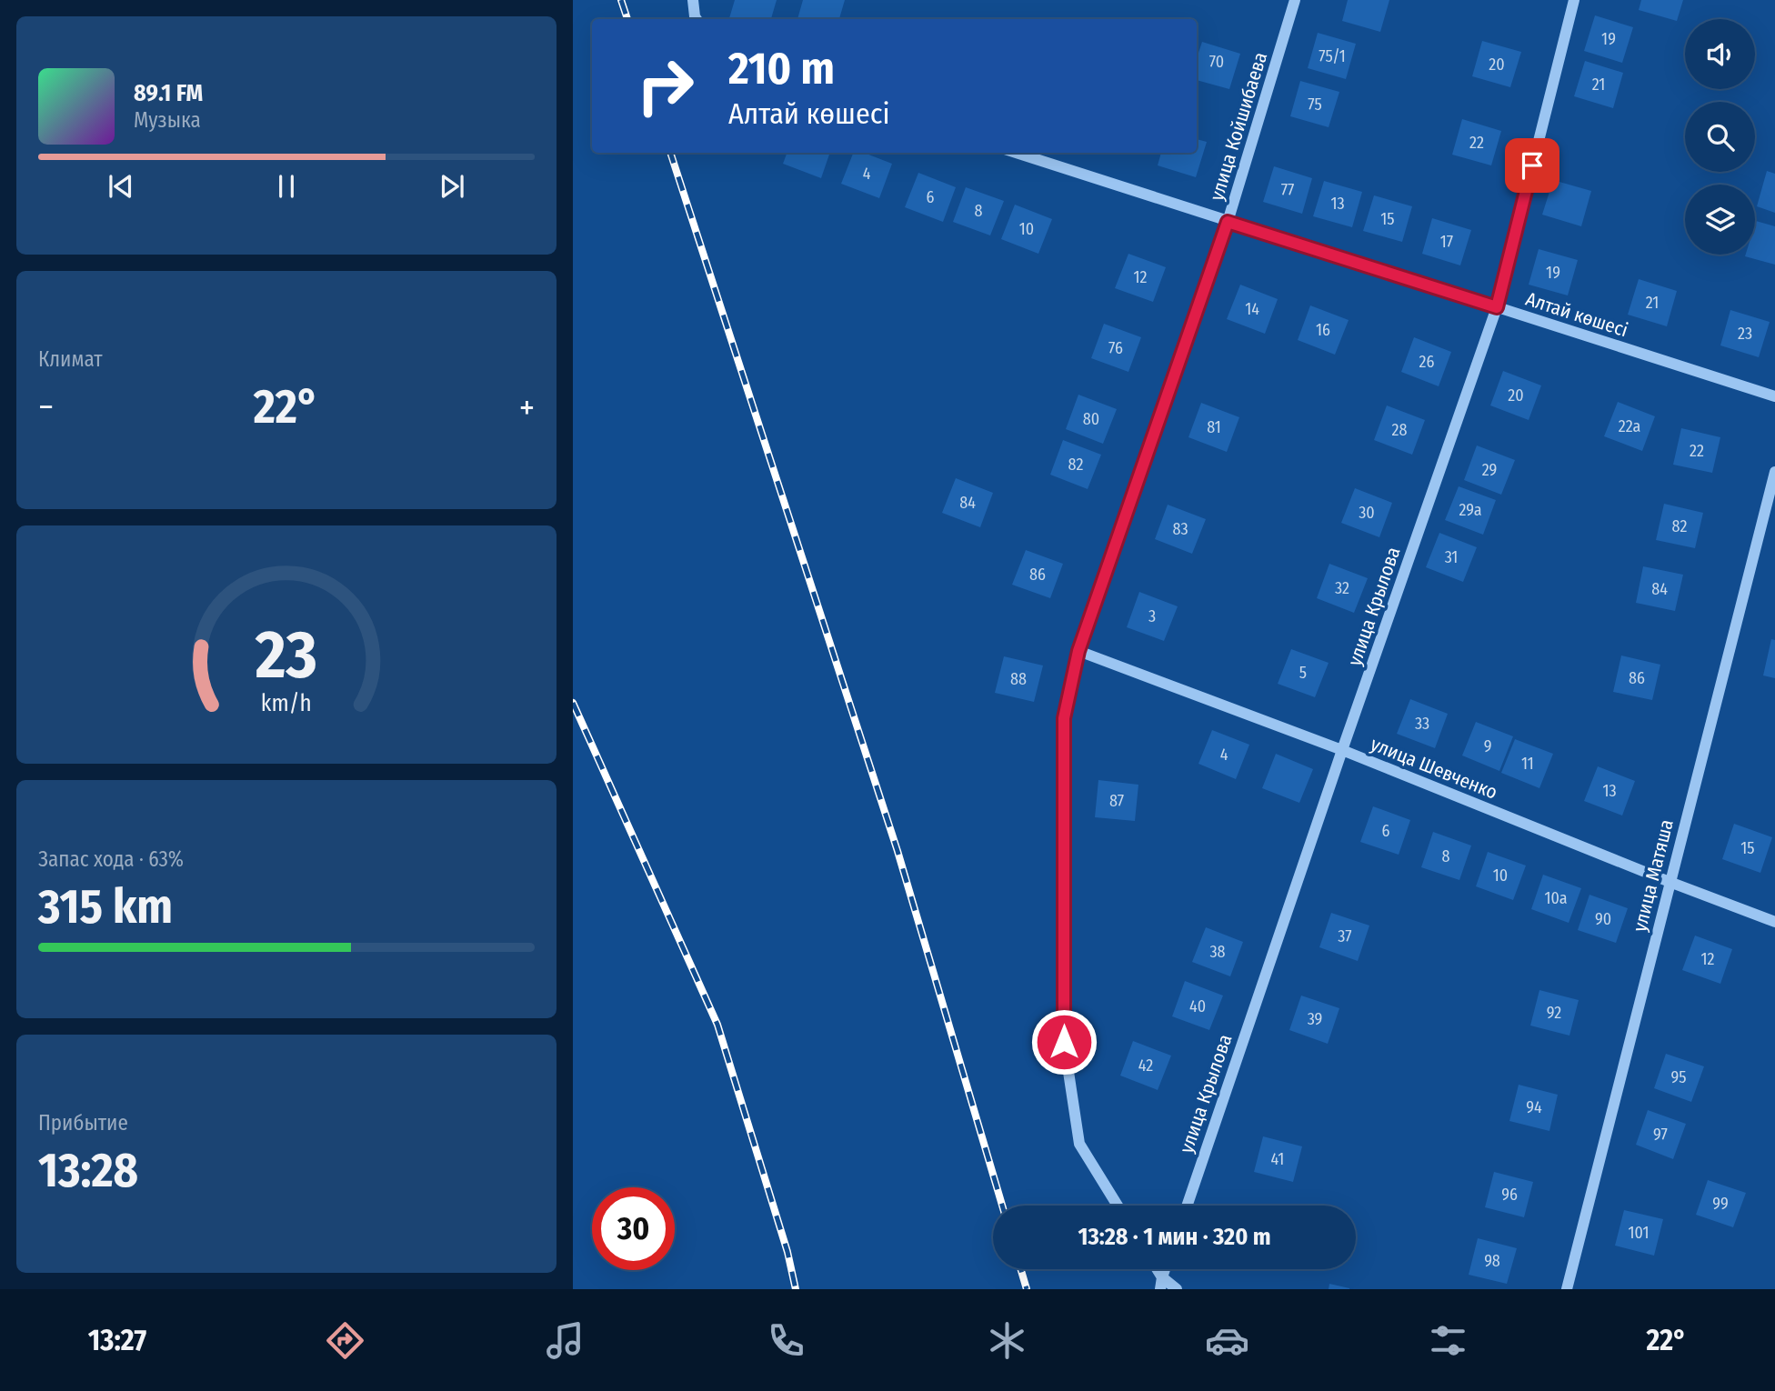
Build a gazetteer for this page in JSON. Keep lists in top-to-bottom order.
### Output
{
  "streets": {
    "street": [
      "улица Койшибаева",
      "Алтай көшесі",
      "улица Крылова",
      "улица Шевченко",
      "улица Матяша"
    ]
  },
  "crossings": [
    ["улица Койшибаева", "Алтай көшесі"],
    ["улица Койшибаева", "улица Шевченко"],
    ["Алтай көшесі", "улица Крылова"],
    ["улица Крылова", "улица Шевченко"],
    ["улица Шевченко", "улица Матяша"]
  ],
  "house_numbers": [
    "19",
    "75/1",
    "70",
    "20",
    "21",
    "75",
    "22",
    "4",
    "77",
    "6",
    "13",
    "8",
    "15",
    "10",
    "17",
    "19",
    "12",
    "21",
    "14",
    "16",
    "23",
    "76",
    "26",
    "20",
    "80",
    "22а",
    "81",
    "28",
    "22",
    "82",
    "29",
    "84",
    "29а",
    "30",
    "82",
    "83",
    "31",
    "86",
    "32",
    "84",
    "3",
    "5",
    "86",
    "88",
    "33",
    "9",
    "4",
    "11",
    "13",
    "87",
    "6",
    "15",
    "8",
    "10",
    "10а",
    "90",
    "37",
    "38",
    "12",
    "40",
    "92",
    "39",
    "42",
    "95",
    "94",
    "97",
    "41",
    "96",
    "99",
    "101",
    "98"
  ],
  "page": {
    "turn": ["210 m", "Алтай көшесі"],
    "song": ["89.1 FM", "Музыка"],
    "tile": [
      "Климат",
      ["Запас хода · 63%", "315 km"],
      ["Прибытие", "13:28"]
    ],
    "heat": ["−", "22°", "+"],
    "limit": "30",
    "trip": "13:28 · 1 мин · 320 m",
    "tabs": ["13:27", "22°"],
    "gauge": ["23", "km/h"]
  }
}
